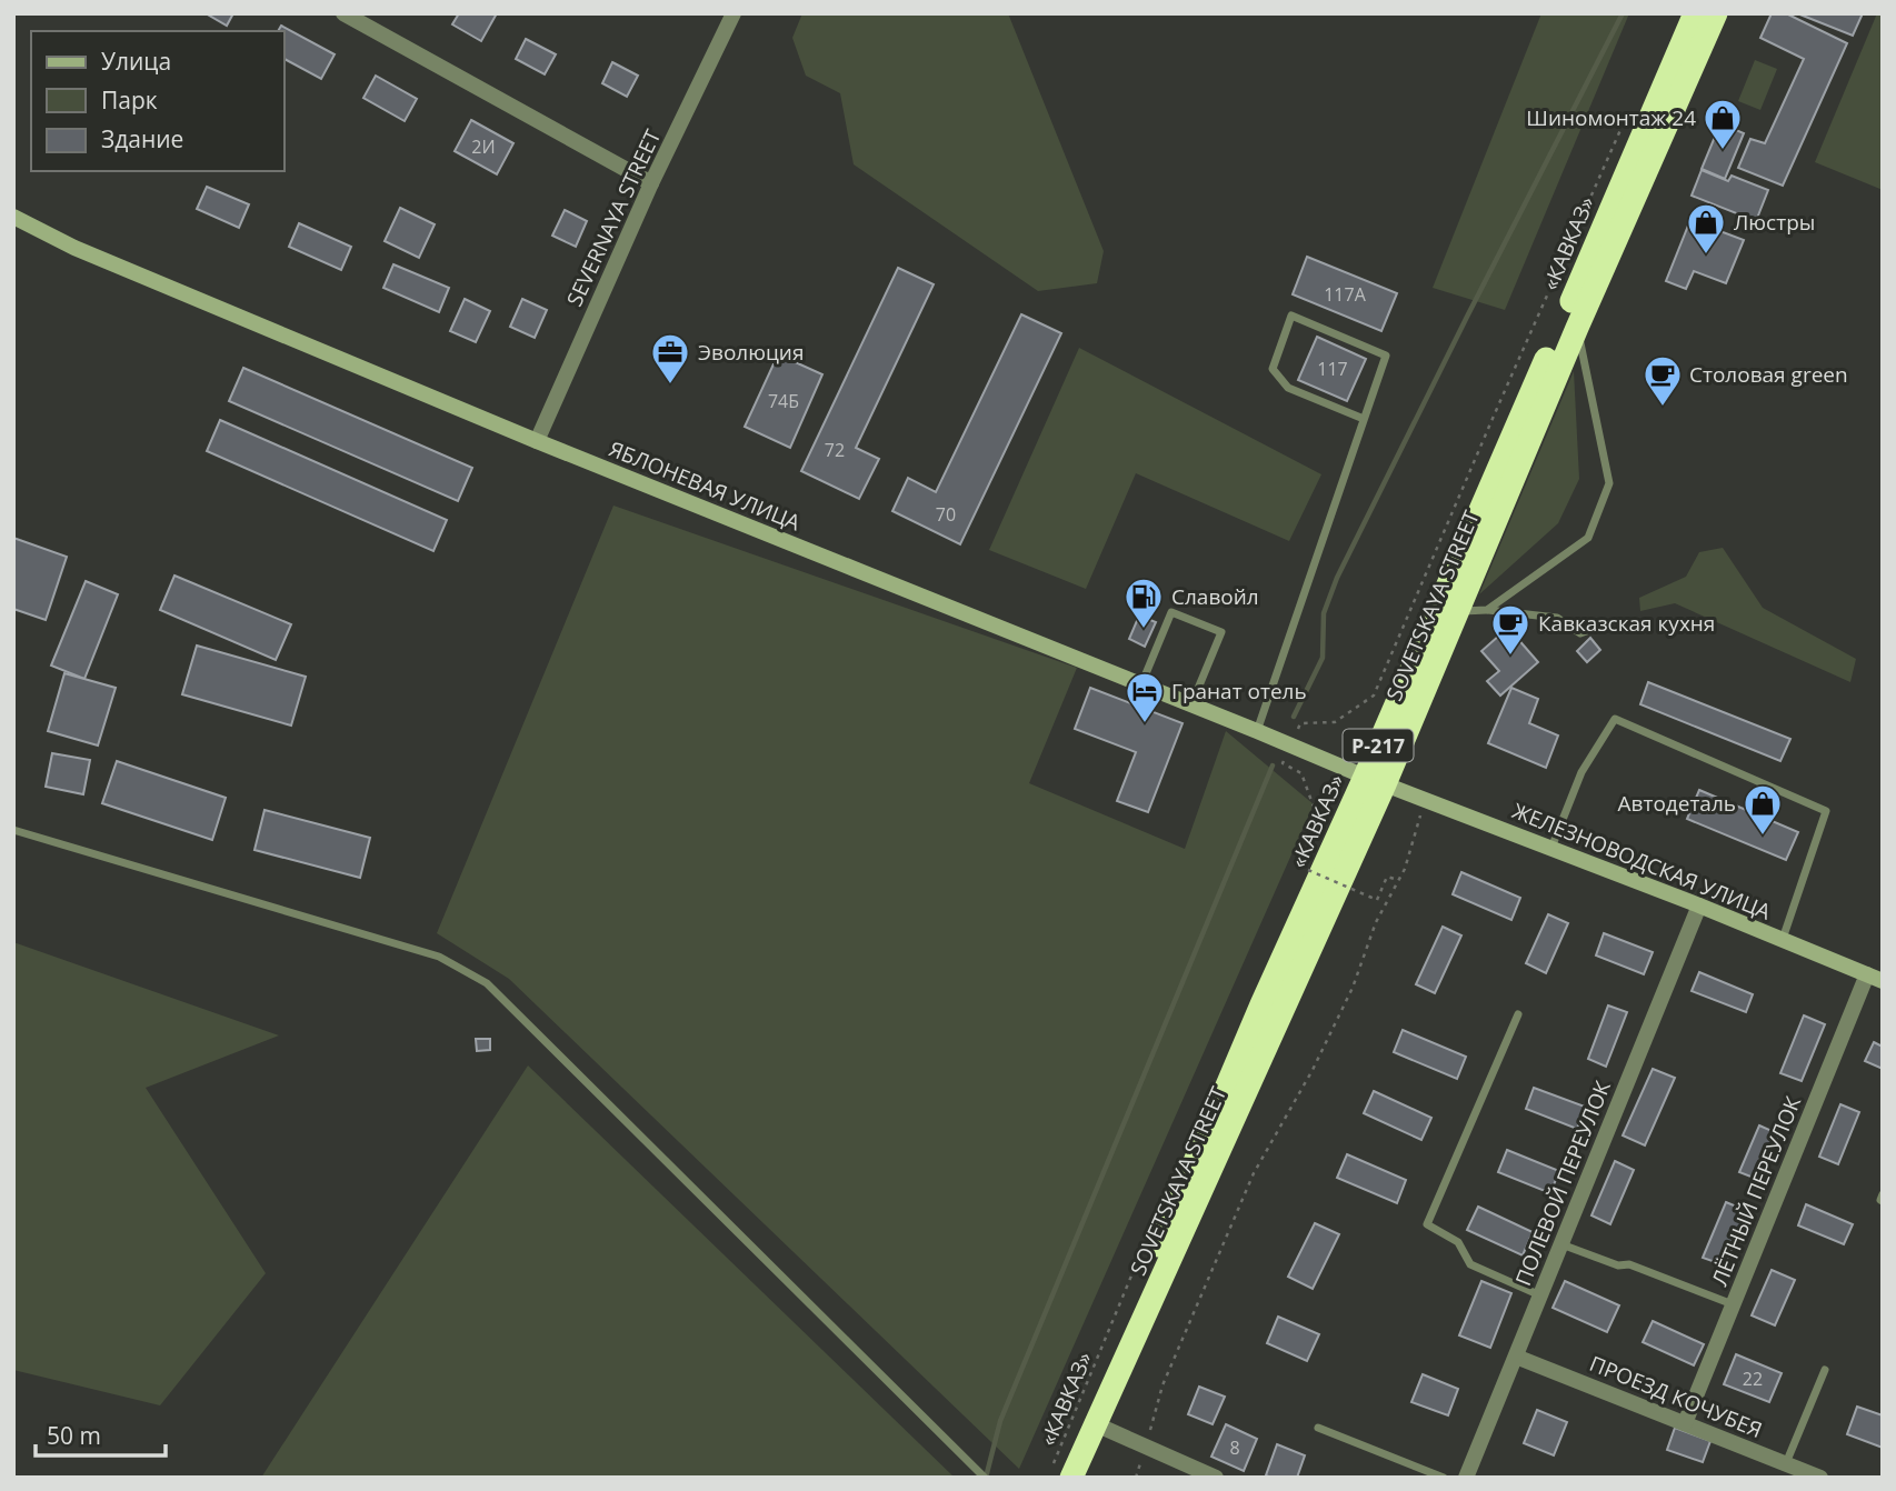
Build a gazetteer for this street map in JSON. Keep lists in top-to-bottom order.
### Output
{
  "streets": {
    "highway": ["«КАВКАЗ»", "SOVETSKAYA STREET", "Р-217"],
    "street": [
      "SEVERNAYA STREET",
      "ЯБЛОНЕВАЯ УЛИЦА",
      "ЖЕЛЕЗНОВОДСКАЯ УЛИЦА",
      "ПОЛЕВОЙ ПЕРЕУЛОК",
      "ЛЁТНЫЙ ПЕРЕУЛОК",
      "ПРОЕЗД КОЧУБЕЯ"
    ]
  },
  "crossings": [
    ["SEVERNAYA STREET", "ЯБЛОНЕВАЯ УЛИЦА"],
    ["«КАВКАЗ»", "ЯБЛОНЕВАЯ УЛИЦА"],
    ["«КАВКАЗ»", "SOVETSKAYA STREET"],
    ["«КАВКАЗ»", "ЖЕЛЕЗНОВОДСКАЯ УЛИЦА"],
    ["ЯБЛОНЕВАЯ УЛИЦА", "SOVETSKAYA STREET"],
    ["ЯБЛОНЕВАЯ УЛИЦА", "ЖЕЛЕЗНОВОДСКАЯ УЛИЦА"],
    ["SOVETSKAYA STREET", "ЖЕЛЕЗНОВОДСКАЯ УЛИЦА"],
    ["ЖЕЛЕЗНОВОДСКАЯ УЛИЦА", "ПОЛЕВОЙ ПЕРЕУЛОК"],
    ["ЖЕЛЕЗНОВОДСКАЯ УЛИЦА", "ЛЁТНЫЙ ПЕРЕУЛОК"],
    ["ПОЛЕВОЙ ПЕРЕУЛОК", "ПРОЕЗД КОЧУБЕЯ"],
    ["ЛЁТНЫЙ ПЕРЕУЛОК", "ПРОЕЗД КОЧУБЕЯ"]
  ],
  "places": {
    "shop": ["Шиномонтаж 24", "Люстры", "Автодеталь"],
    "office": ["Эволюция"],
    "cafe": ["Столовая green", "Кавказская кухня"],
    "fuel station": ["Славойл"],
    "hotel": ["Гранат отель"]
  },
  "house_numbers": [
    "2И",
    "117А",
    "117",
    "74Б",
    "72",
    "70",
    "22",
    "8"
  ],
  "legend": ["Улица", "Парк", "Здание"],
  "scale_bar": "50 m"
}
